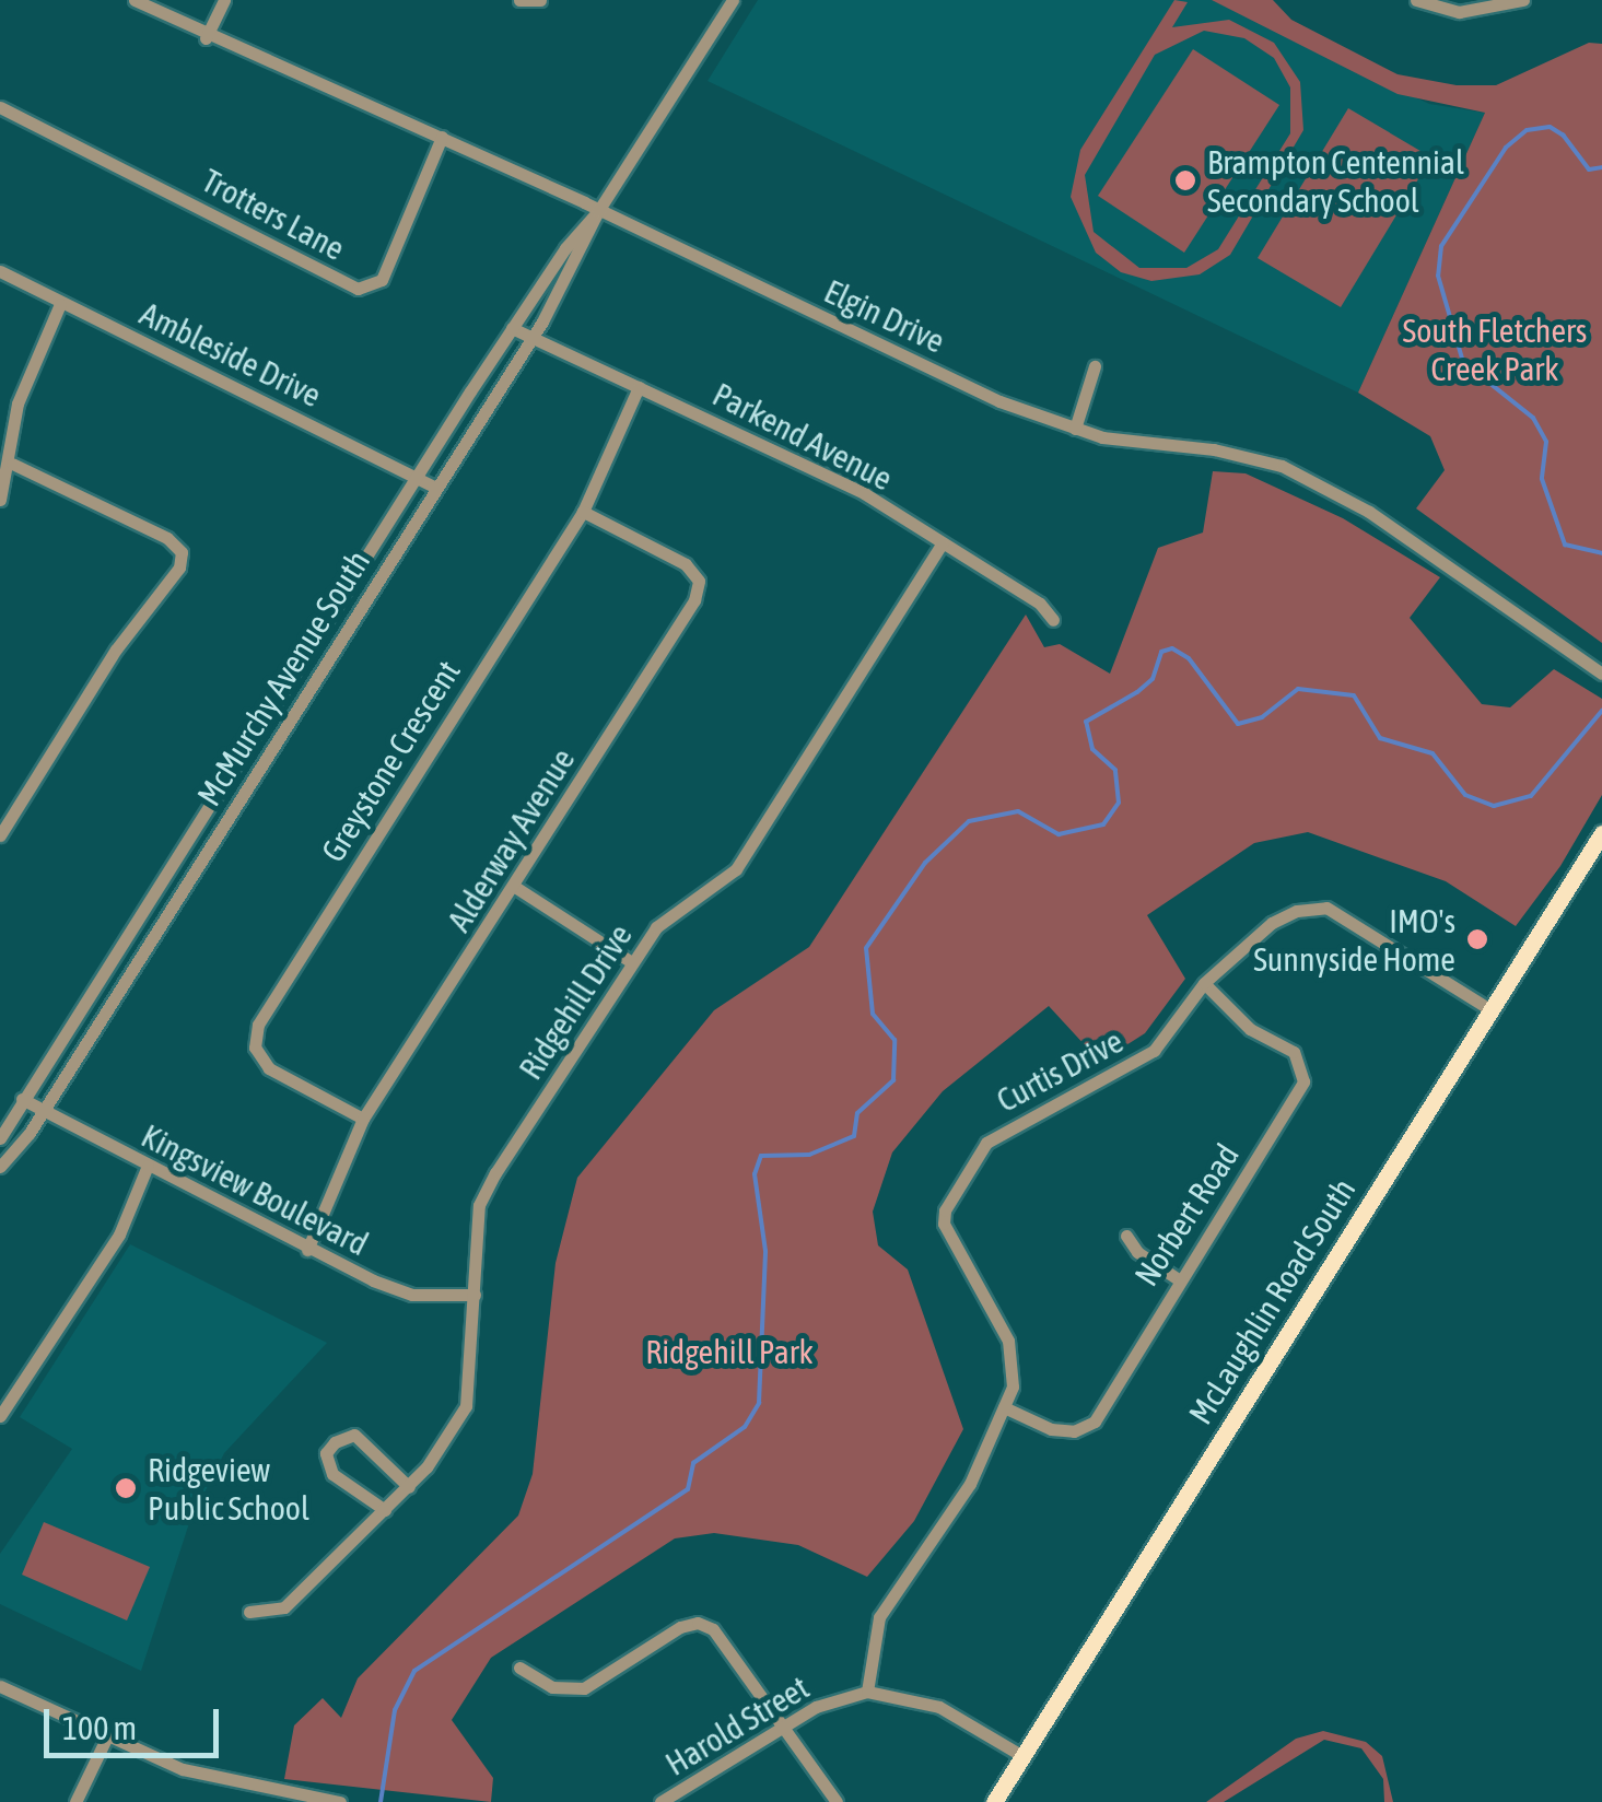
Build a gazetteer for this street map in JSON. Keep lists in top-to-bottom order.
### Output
{
  "streets": {
    "main road": ["McLaughlin Road South"],
    "street": [
      "Trotters Lane",
      "Elgin Drive",
      "Ambleside Drive",
      "Parkend Avenue",
      "McMurchy Avenue South",
      "Greystone Crescent",
      "Alderway Avenue",
      "Ridgehill Drive",
      "Curtis Drive",
      "Kingsview Boulevard",
      "Norbert Road",
      "Harold Street"
    ]
  },
  "crossings": [
    ["Trotters Lane", "Elgin Drive"],
    ["Elgin Drive", "McMurchy Avenue South"],
    ["Ambleside Drive", "McMurchy Avenue South"],
    ["Parkend Avenue", "McMurchy Avenue South"],
    ["Parkend Avenue", "Greystone Crescent"],
    ["Parkend Avenue", "Ridgehill Drive"],
    ["McMurchy Avenue South", "Kingsview Boulevard"],
    ["Greystone Crescent", "Alderway Avenue"],
    ["Alderway Avenue", "Kingsview Boulevard"],
    ["Ridgehill Drive", "Kingsview Boulevard"],
    ["Curtis Drive", "Norbert Road"],
    ["Curtis Drive", "McLaughlin Road South"],
    ["Curtis Drive", "Harold Street"],
    ["McLaughlin Road South", "Harold Street"]
  ],
  "parks": ["South Fletchers Creek Park", "Ridgehill Park"],
  "places": ["Brampton Centennial Secondary School", "IMO's Sunnyside Home", "Ridgeview Public School"],
  "scale_bar": "100 m"
}
